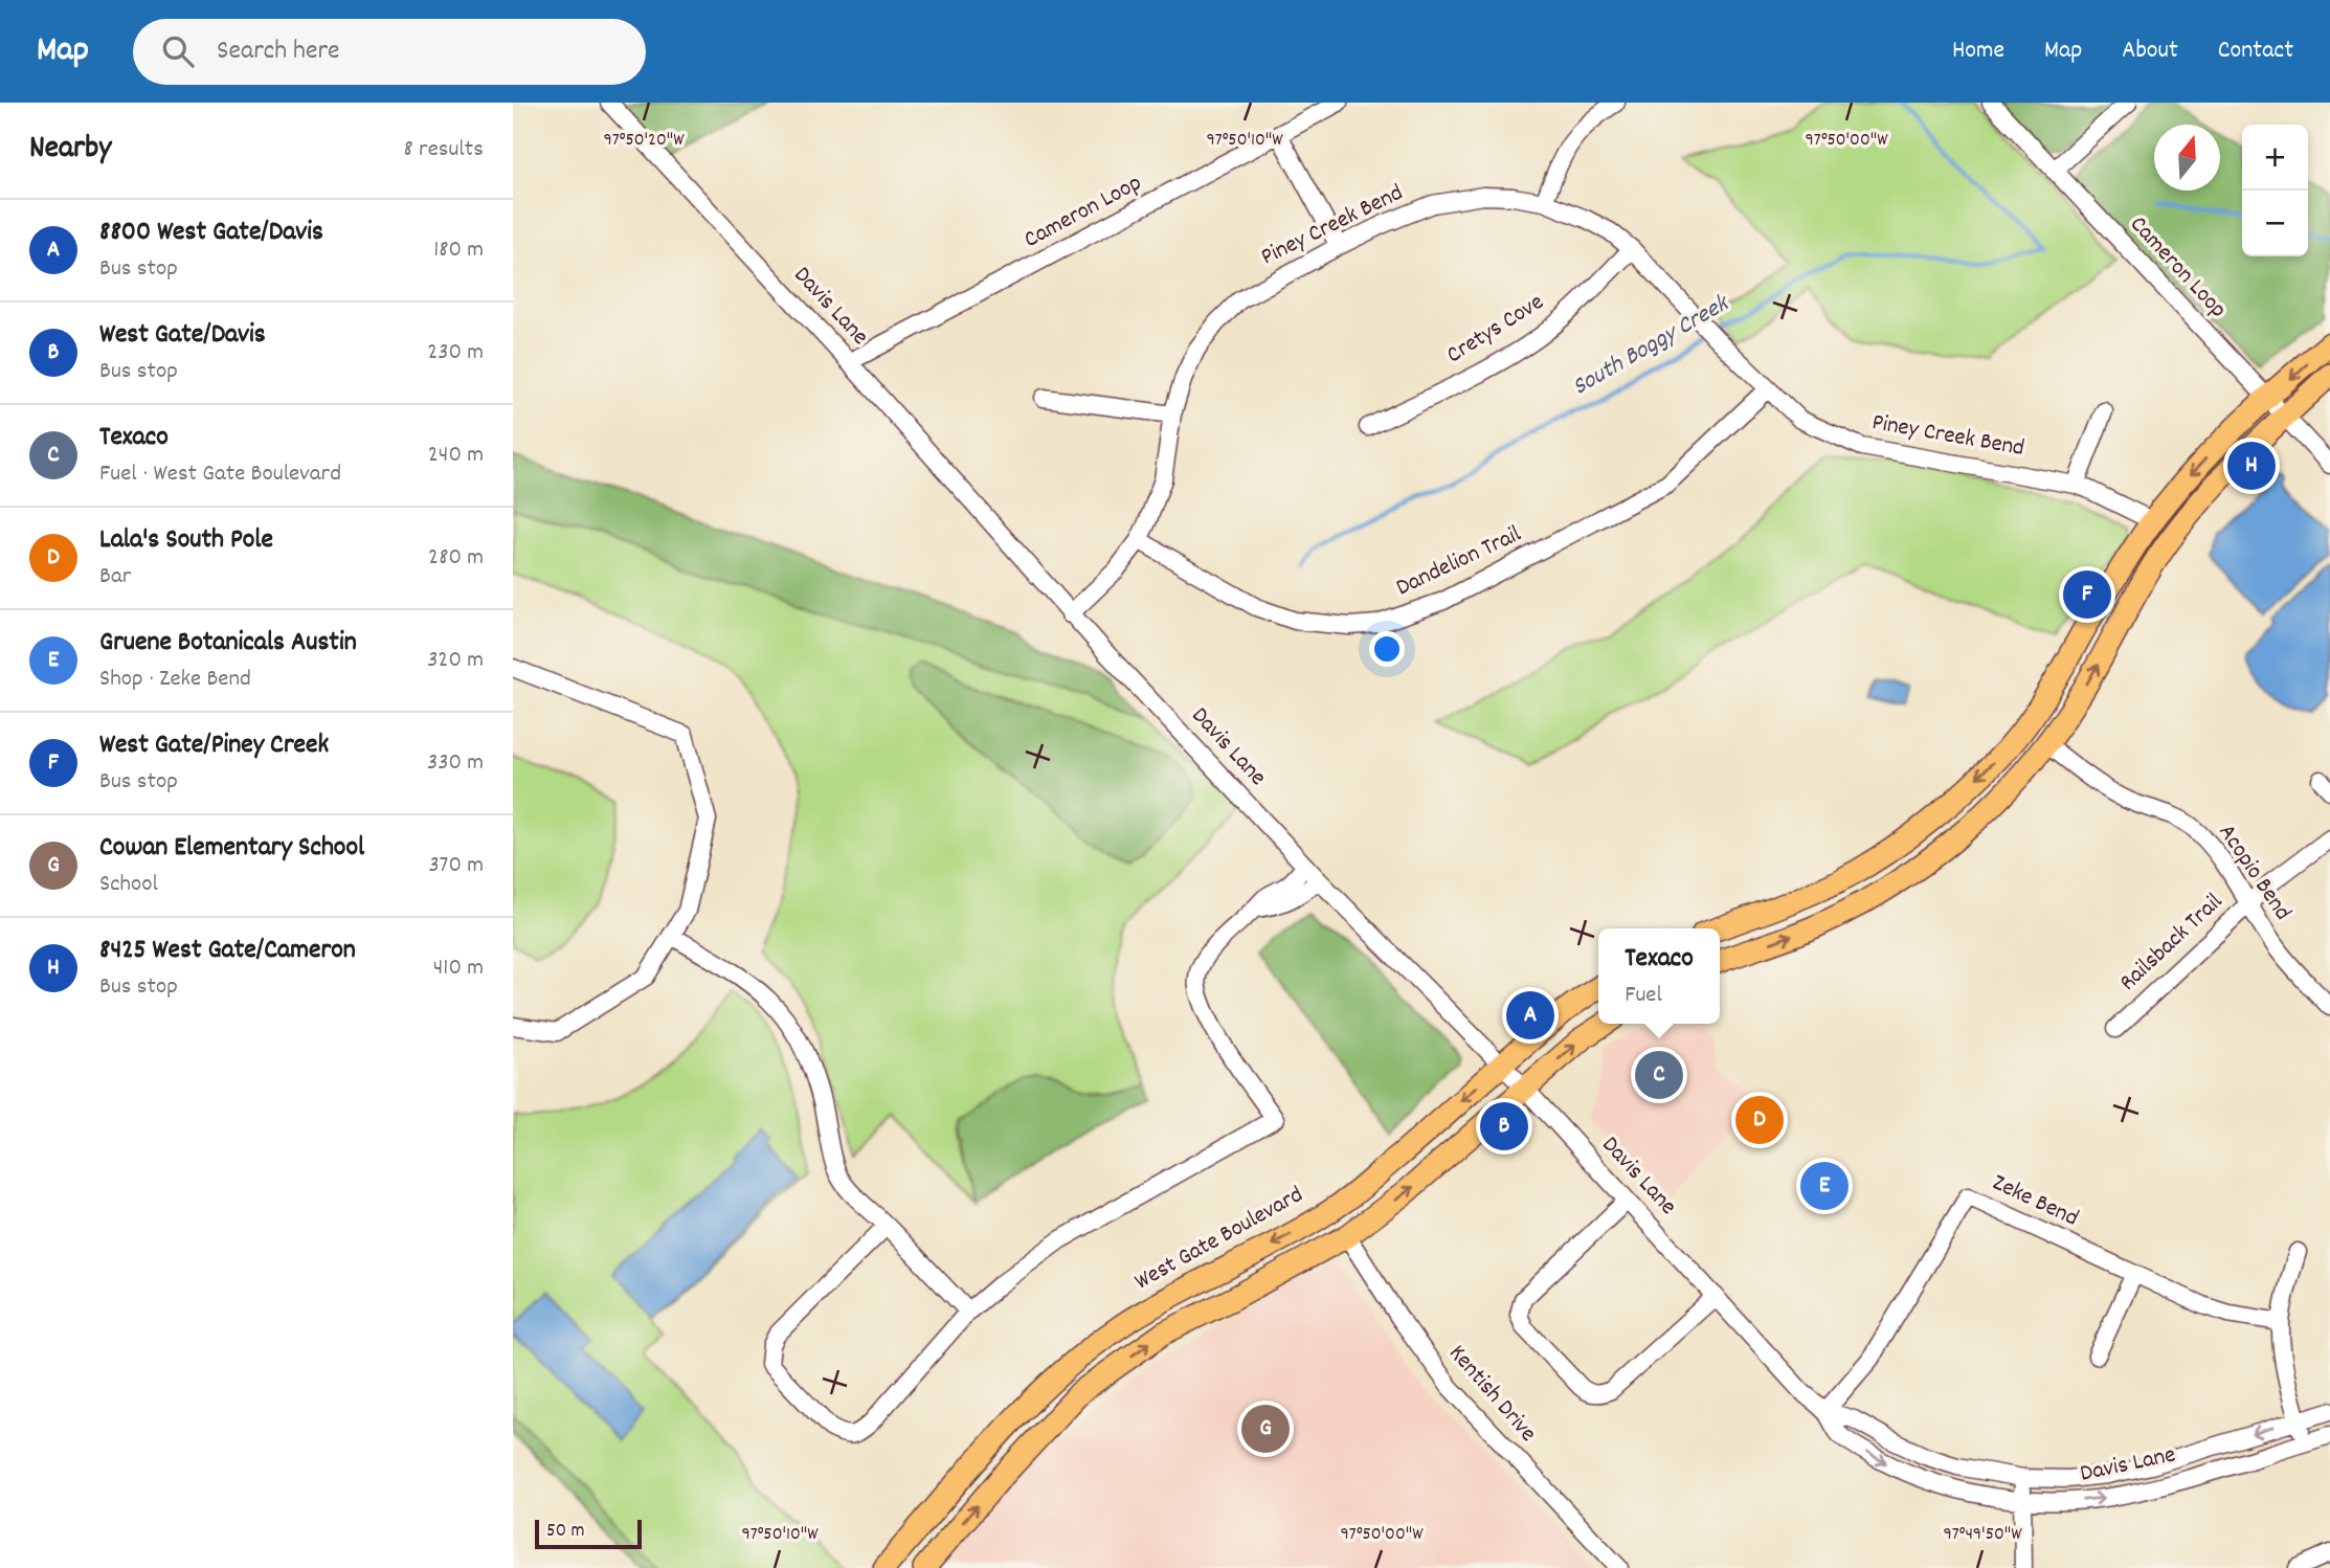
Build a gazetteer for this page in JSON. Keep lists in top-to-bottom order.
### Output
{
  "streets": {
    "main road": ["West Gate Boulevard"],
    "street": [
      "Cameron Loop",
      "Piney Creek Bend",
      "Davis Lane",
      "Cretys Cove",
      "Dandelion Trail",
      "Acopio Bend",
      "Railsback Trail",
      "Zeke Bend",
      "Kentish Drive"
    ]
  },
  "crossings": [
    ["Cameron Loop", "Davis Lane"],
    ["Piney Creek Bend", "Davis Lane"],
    ["Piney Creek Bend", "Cretys Cove"],
    ["Piney Creek Bend", "Dandelion Trail"],
    ["Davis Lane", "Zeke Bend"],
    ["Davis Lane", "West Gate Boulevard"],
    ["Acopio Bend", "Railsback Trail"]
  ],
  "water": ["South Boggy Creek"],
  "scale_bar": "50 m",
  "north": "top",
  "page": {
    "header": "Map",
    "search": "Search here",
    "nav": [
      "Home",
      "Map",
      "About",
      "Contact"
    ],
    "heading": ["Nearby", "8 results"],
    "map_buttons": ["+", "−"],
    "list": [
      {
        "mark": "A",
        "name": "8800 West Gate/Davis",
        "note": "Bus stop",
        "value": "180 m"
      },
      {
        "mark": "B",
        "name": "West Gate/Davis",
        "note": "Bus stop",
        "value": "230 m"
      },
      {
        "mark": "C",
        "name": "Texaco",
        "note": "Fuel · West Gate Boulevard",
        "value": "240 m"
      },
      {
        "mark": "D",
        "name": "Lala's South Pole",
        "note": "Bar",
        "value": "280 m"
      },
      {
        "mark": "E",
        "name": "Gruene Botanicals Austin",
        "note": "Shop · Zeke Bend",
        "value": "320 m"
      },
      {
        "mark": "F",
        "name": "West Gate/Piney Creek",
        "note": "Bus stop",
        "value": "330 m"
      },
      {
        "mark": "G",
        "name": "Cowan Elementary School",
        "note": "School",
        "value": "370 m"
      },
      {
        "mark": "H",
        "name": "8425 West Gate/Cameron",
        "note": "Bus stop",
        "value": "410 m"
      }
    ],
    "pins": [
      "H",
      "F",
      "A",
      "C",
      "D",
      "B",
      "E",
      "G"
    ],
    "popup": ["Texaco", "Fuel"],
    "scale": "50 m"
  },
  "coordinates": [
    "97°50'20\"W",
    "97°50'10\"W",
    "97°50'00\"W",
    "97°49'50\"W"
  ]
}
